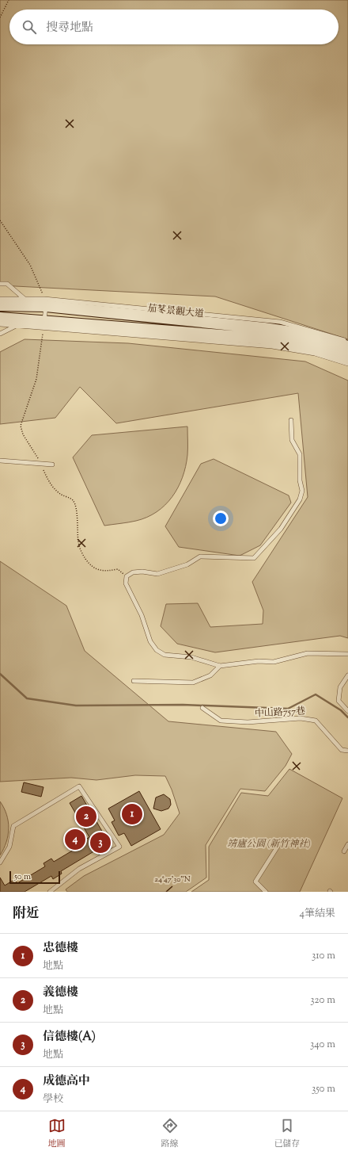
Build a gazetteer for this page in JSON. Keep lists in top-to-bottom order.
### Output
{
  "streets": {
    "street": ["茄苳景觀大道"],
    "lane": ["中山路757巷"]
  },
  "parks": ["靖廬公園 (新竹神社)"],
  "scale_bar": "50 m",
  "page": {
    "search": "搜尋地點",
    "pins": [
      "1",
      "2",
      "4",
      "3"
    ],
    "scale": "50 m",
    "heading": ["附近", "4筆結果"],
    "list": [
      {
        "mark": "1",
        "name": "忠德樓",
        "note": "地點",
        "value": "310 m"
      },
      {
        "mark": "2",
        "name": "義德樓",
        "note": "地點",
        "value": "320 m"
      },
      {
        "mark": "3",
        "name": "信德樓(A)",
        "note": "地點",
        "value": "340 m"
      },
      {
        "mark": "4",
        "name": "成德高中",
        "note": "學校",
        "value": "350 m"
      }
    ],
    "nav": ["地圖", "路線", "已儲存"]
  },
  "coordinates": ["24°47'30\"N"]
}
